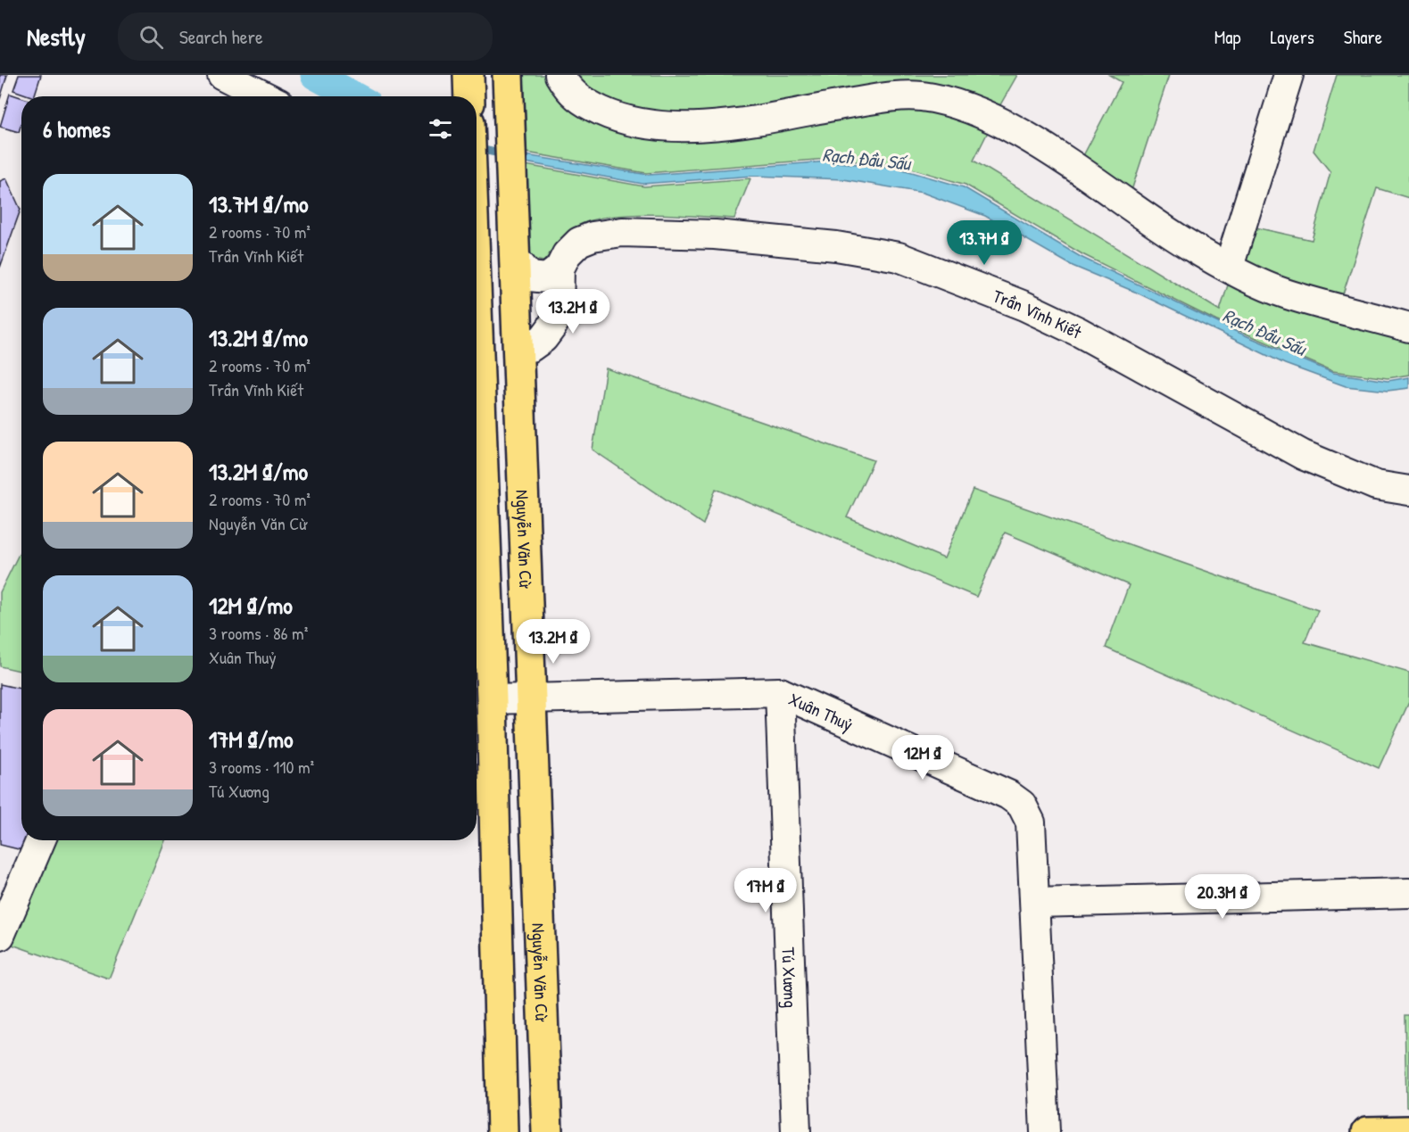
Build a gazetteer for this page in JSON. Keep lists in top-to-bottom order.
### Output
{
  "streets": {
    "main road": ["Nguyễn Văn Cừ"],
    "street": ["Trần Vĩnh Kiết", "Xuân Thuỷ", "Tú Xương"]
  },
  "crossings": [
    ["Nguyễn Văn Cừ", "Xuân Thuỷ"],
    ["Xuân Thuỷ", "Tú Xương"]
  ],
  "water": ["Rạch Đầu Sấu"],
  "page": {
    "header": "Nestly",
    "search": "Search here",
    "nav": ["Map", "Layers", "Share"],
    "heading": "6 homes",
    "list": [
      {
        "name": "13.7M ₫/mo",
        "note": "2 rooms · 70 m² · Trần Vĩnh Kiết"
      },
      {
        "name": "13.2M ₫/mo",
        "note": "2 rooms · 70 m² · Trần Vĩnh Kiết"
      },
      {
        "name": "13.2M ₫/mo",
        "note": "2 rooms · 70 m² · Nguyễn Văn Cừ"
      },
      {
        "name": "12M ₫/mo",
        "note": "3 rooms · 86 m² · Xuân Thuỷ"
      },
      {
        "name": "17M ₫/mo",
        "note": "3 rooms · 110 m² · Tú Xương"
      }
    ],
    "price": [
      "13.7M ₫",
      "13.2M ₫",
      "13.2M ₫",
      "12M ₫",
      "17M ₫",
      "20.3M ₫"
    ]
  }
}
